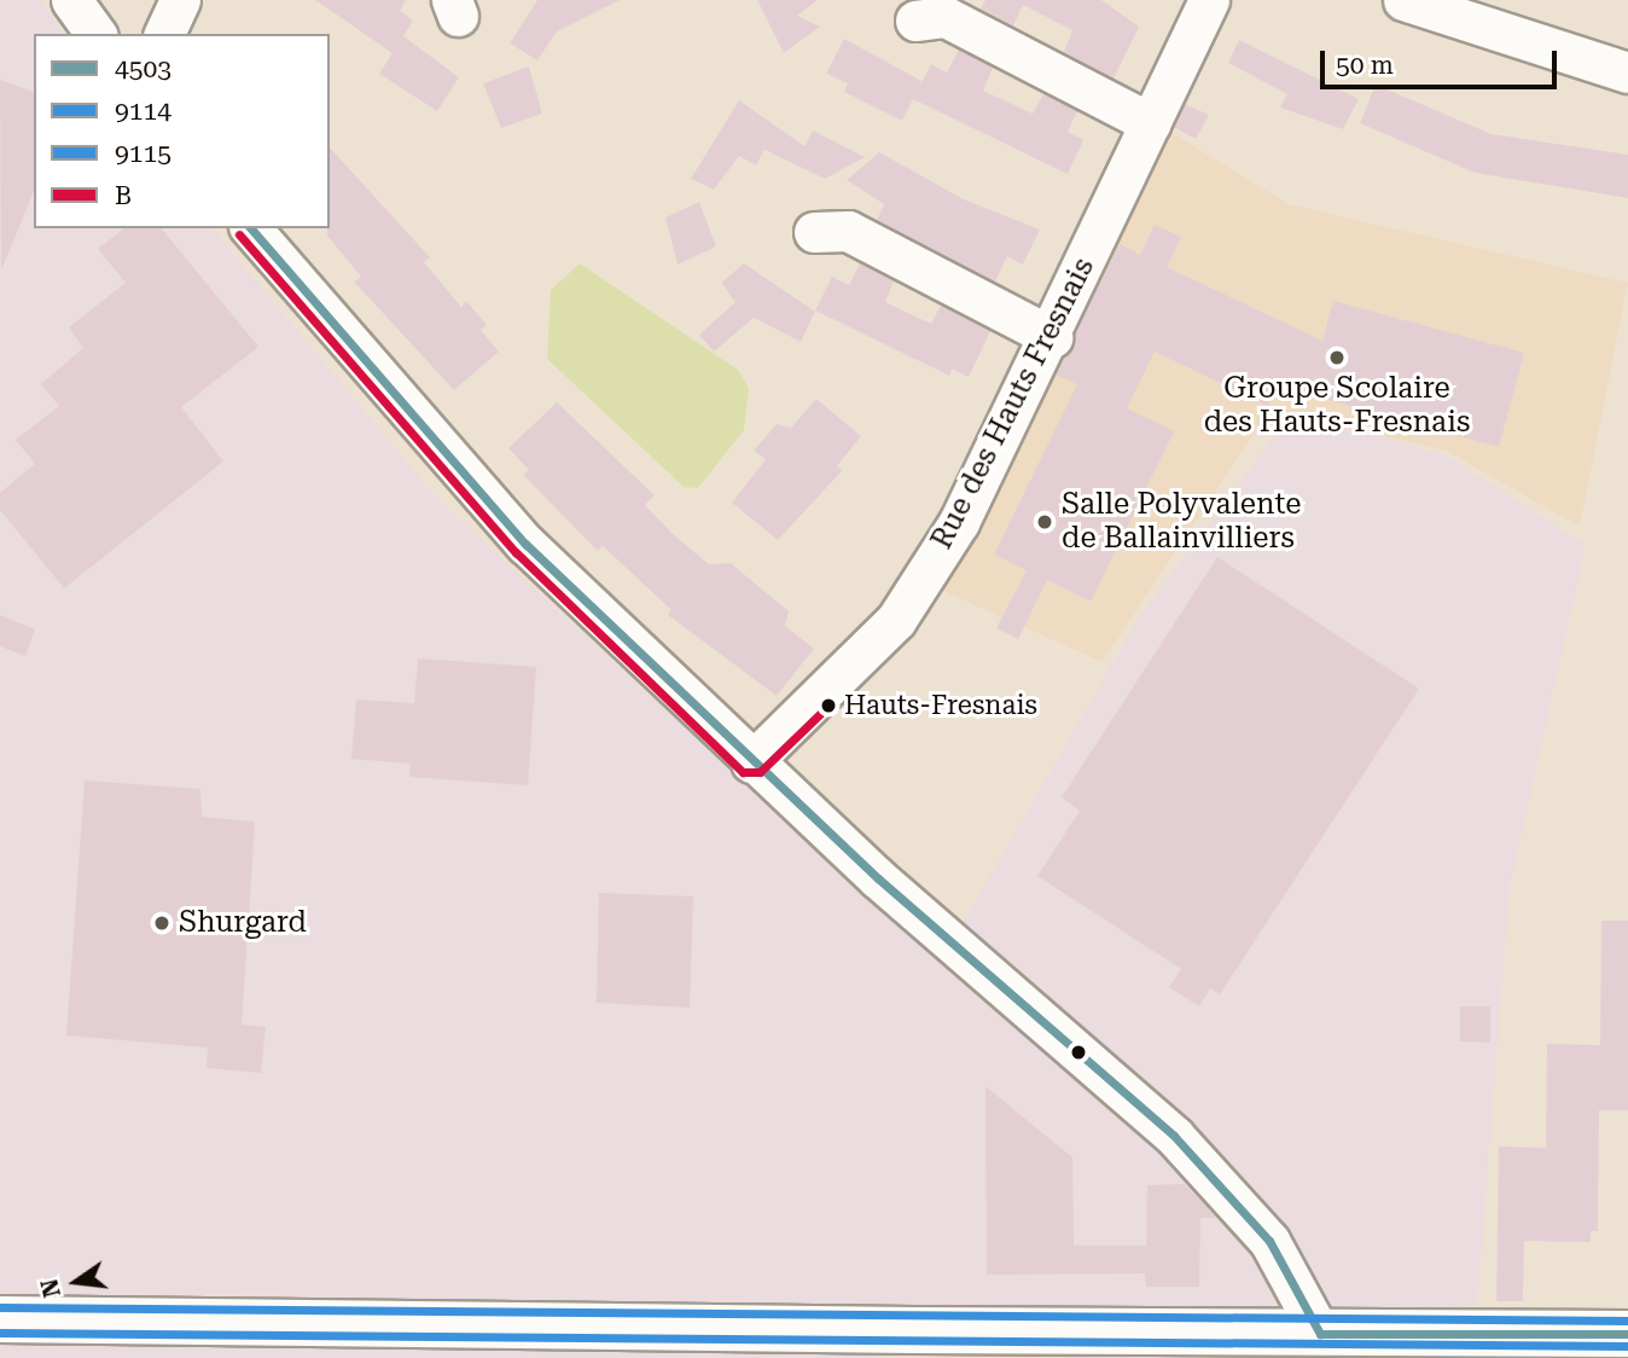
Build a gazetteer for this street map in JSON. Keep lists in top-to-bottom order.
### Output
{
  "streets": {
    "street": ["Rue des Hauts Fresnais"]
  },
  "places": [
    "Groupe Scolaire des Hauts-Fresnais",
    "Salle Polyvalente de Ballainvilliers",
    "Hauts-Fresnais",
    "Shurgard"
  ],
  "lines": [
    "transit line 4503",
    "transit line B",
    "transit line 9115",
    "transit line 9114"
  ],
  "legend": [
    "4503",
    "9114",
    "9115",
    "B"
  ],
  "scale_bar": "50 m",
  "north": "left"
}
